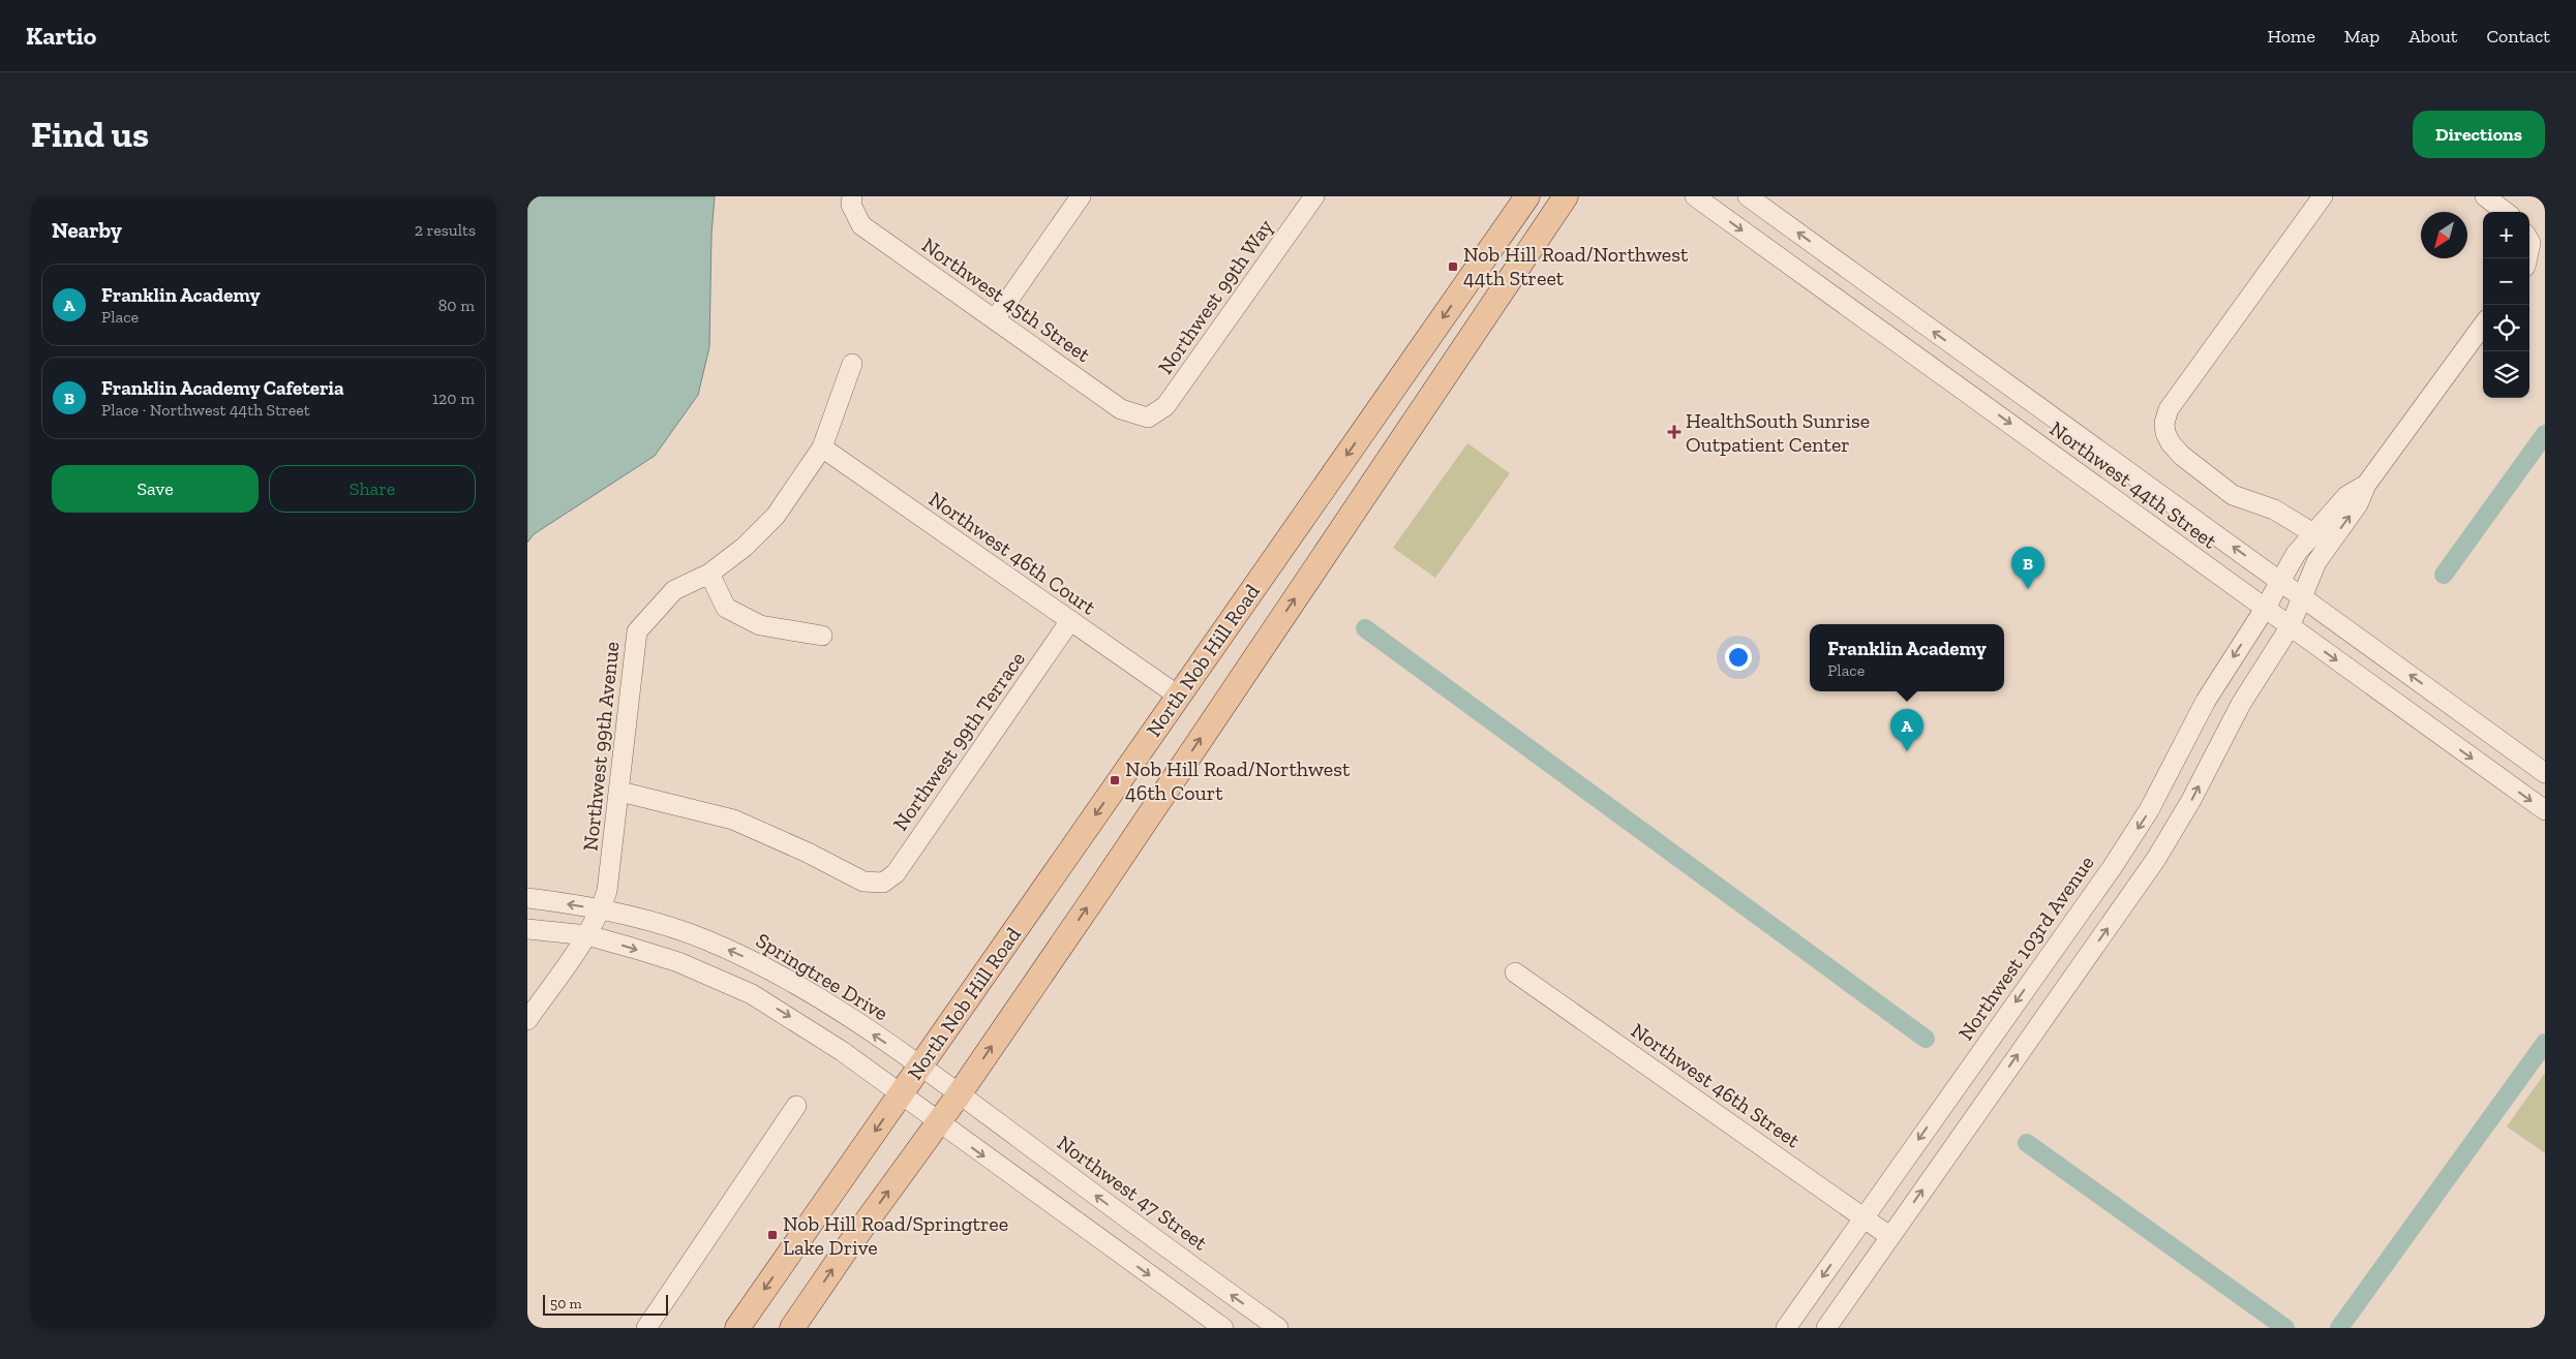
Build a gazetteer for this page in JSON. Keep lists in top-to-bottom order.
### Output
{
  "streets": {
    "main road": ["North Nob Hill Road"],
    "street": [
      "Northwest 99th Way",
      "Northwest 45th Street",
      "Northwest 44th Street",
      "Northwest 46th Court",
      "Northwest 99th Terrace",
      "Northwest 99th Avenue",
      "Northwest 103rd Avenue",
      "Springtree Drive",
      "Northwest 46th Street",
      "Northwest 47 Street"
    ]
  },
  "crossings": [
    ["Northwest 99th Way", "Northwest 45th Street"],
    ["Northwest 44th Street", "Northwest 103rd Avenue"],
    ["Northwest 46th Court", "North Nob Hill Road"],
    ["Northwest 46th Court", "Northwest 99th Terrace"],
    ["Northwest 46th Court", "Northwest 99th Avenue"],
    ["North Nob Hill Road", "Springtree Drive"],
    ["North Nob Hill Road", "Northwest 47 Street"],
    ["Northwest 99th Terrace", "Northwest 99th Avenue"],
    ["Northwest 99th Avenue", "Springtree Drive"],
    ["Northwest 103rd Avenue", "Northwest 46th Street"],
    ["Springtree Drive", "Northwest 47 Street"]
  ],
  "places": {
    "transit": ["Nob Hill Road/Northwest 44th Street", "Nob Hill Road/Northwest 46th Court", "Nob Hill Road/Springtree Lake Drive"],
    "health": ["HealthSouth Sunrise Outpatient Center"]
  },
  "scale_bar": "50 m",
  "north": "bottom left",
  "page": {
    "header": "Kartio",
    "nav": [
      "Home",
      "Map",
      "About",
      "Contact"
    ],
    "buttons": [
      "Directions",
      ["Save", "Share"]
    ],
    "title": "Find us",
    "heading": ["Nearby", "2 results"],
    "map_buttons": ["+", "−"],
    "list": [
      {
        "mark": "A",
        "name": "Franklin Academy",
        "note": "Place",
        "value": "80 m"
      },
      {
        "mark": "B",
        "name": "Franklin Academy Cafeteria",
        "note": "Place · Northwest 44th Street",
        "value": "120 m"
      }
    ],
    "pins": ["B", "A"],
    "popup": ["Franklin Academy", "Place"],
    "scale": "50 m"
  }
}
